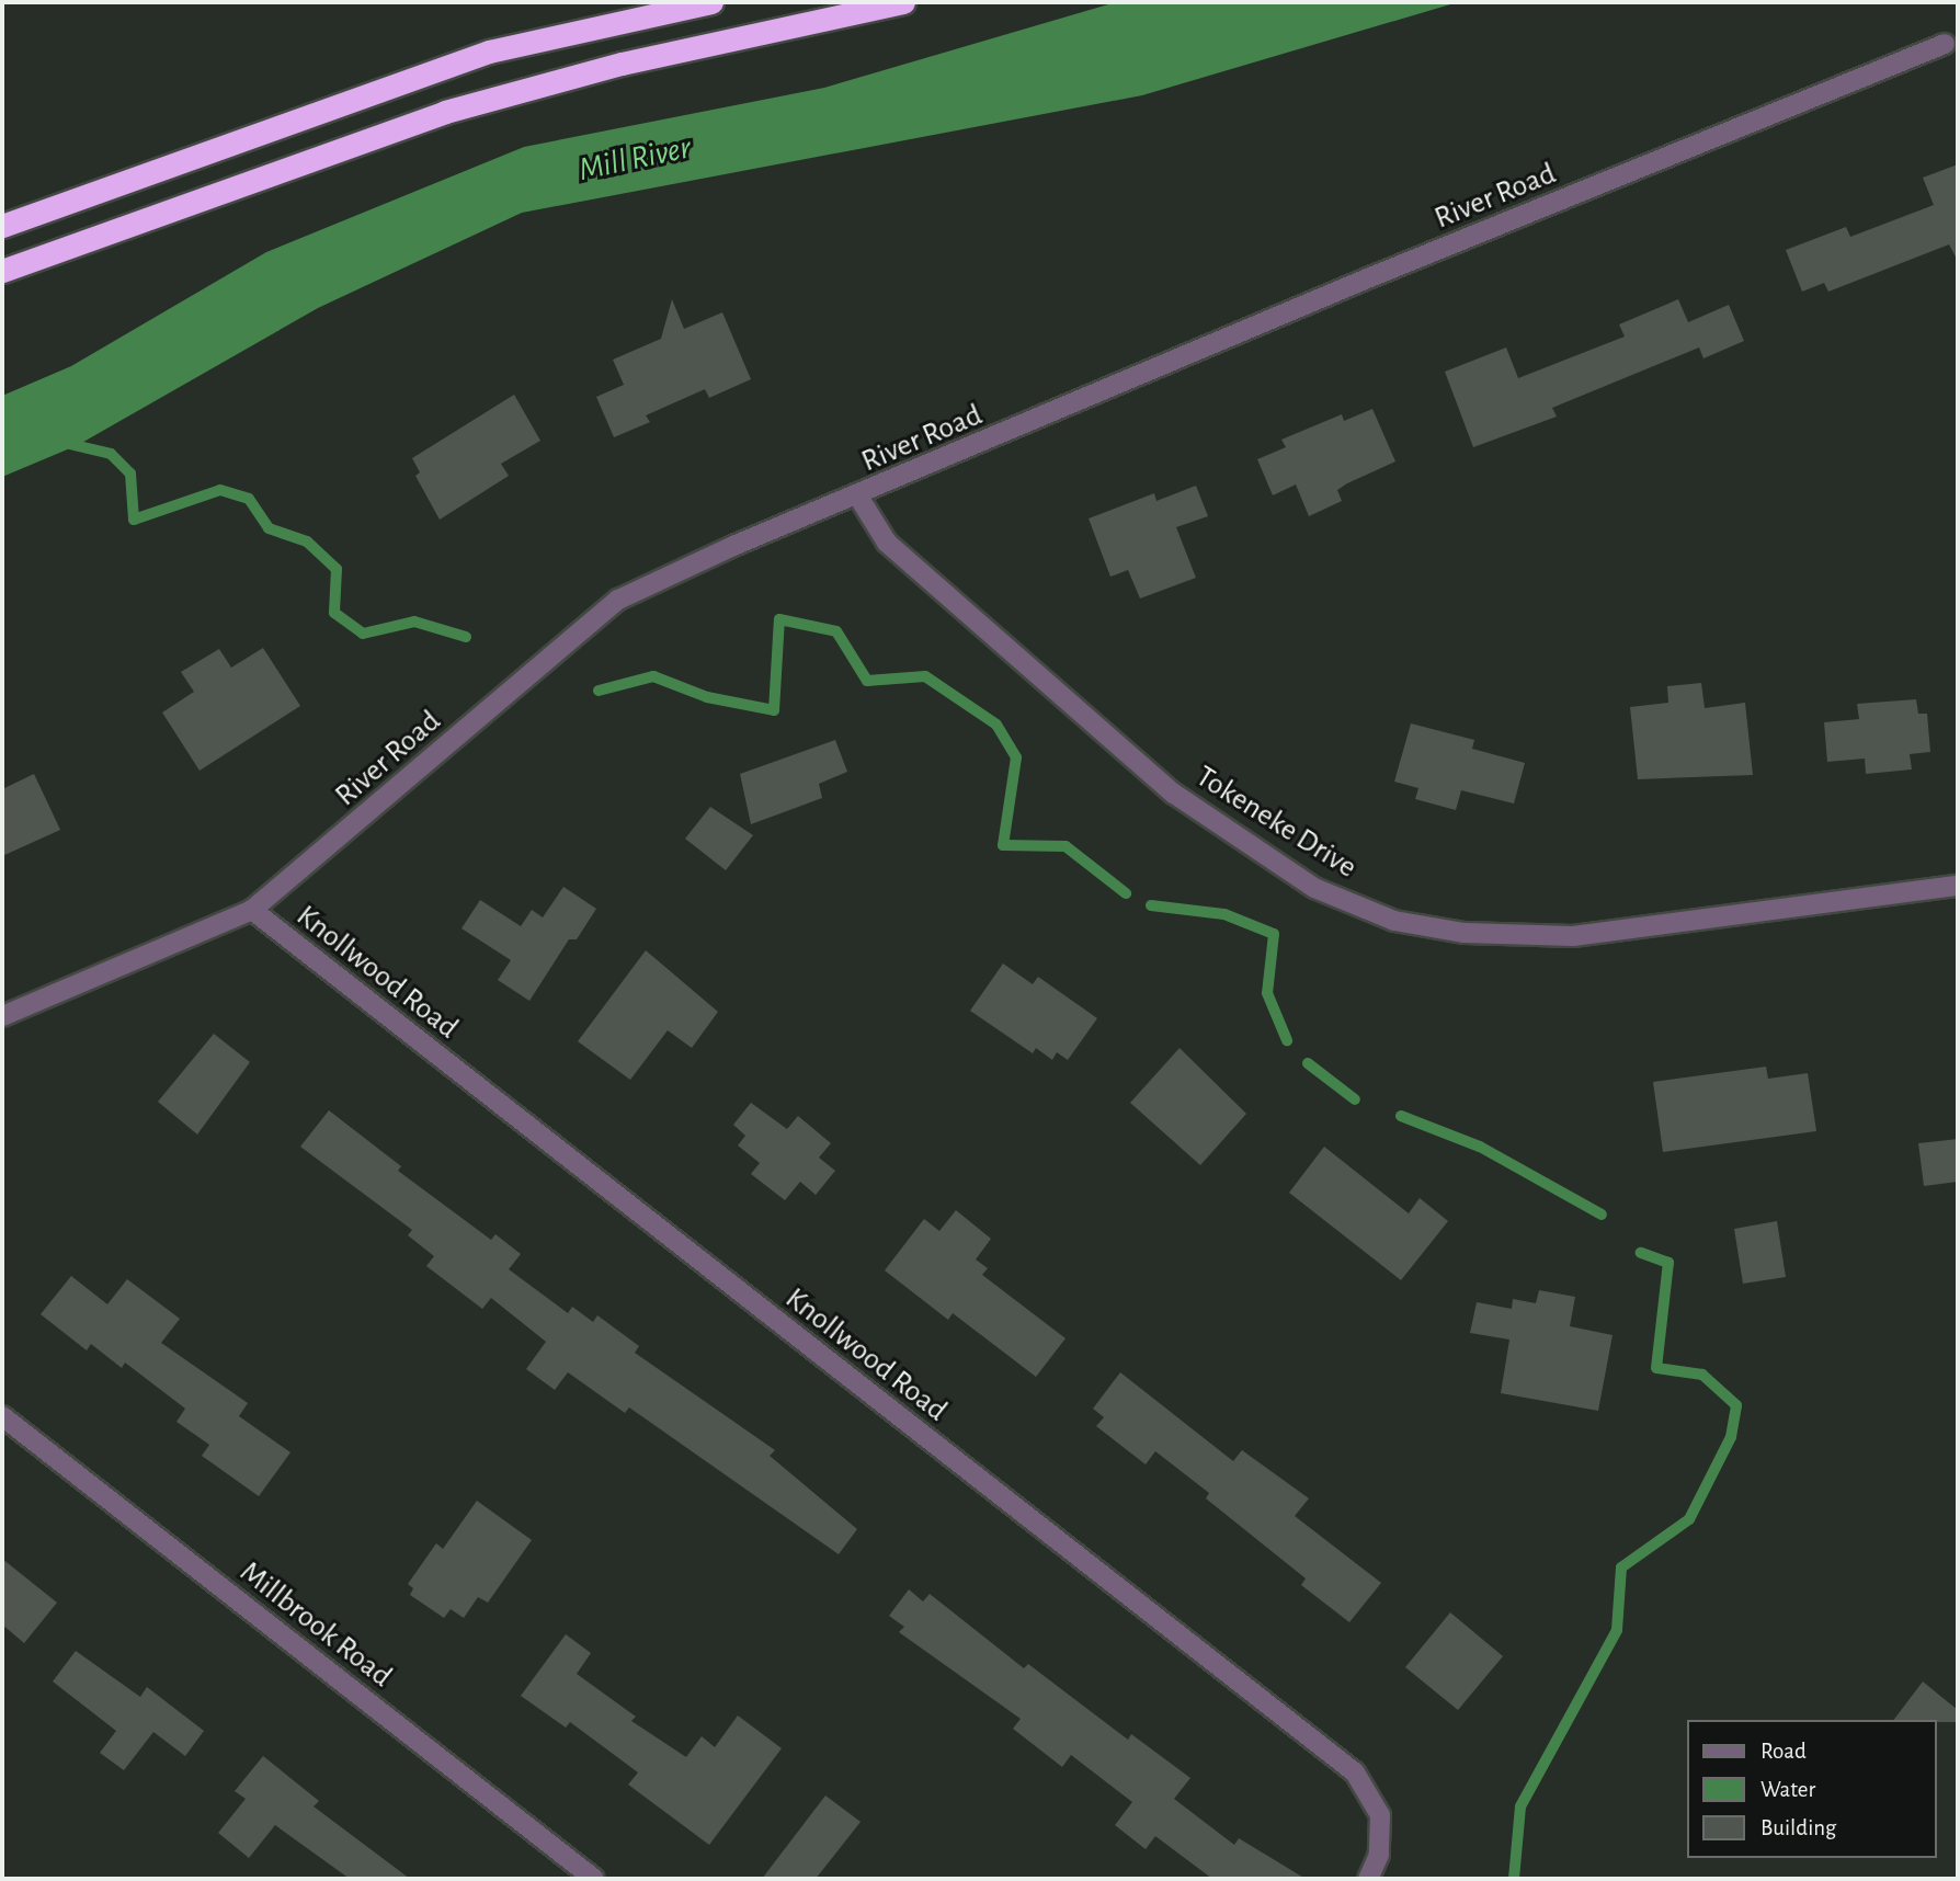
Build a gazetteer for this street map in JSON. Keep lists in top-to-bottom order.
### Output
{
  "streets": {
    "street": [
      "River Road",
      "Tokeneke Drive",
      "Knollwood Road",
      "Millbrook Road"
    ]
  },
  "crossings": [
    ["River Road", "Tokeneke Drive"],
    ["River Road", "Knollwood Road"]
  ],
  "water": ["Mill River"],
  "legend": ["Road", "Water", "Building"]
}
